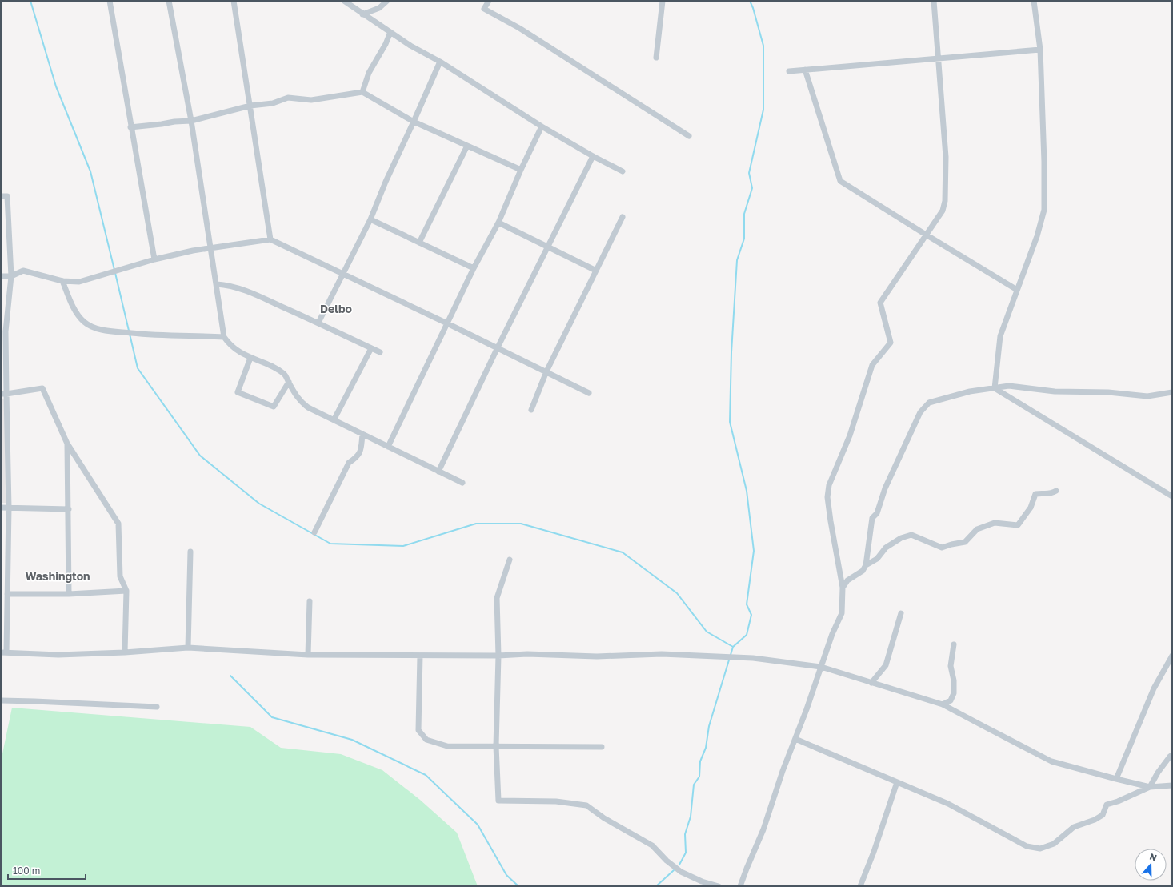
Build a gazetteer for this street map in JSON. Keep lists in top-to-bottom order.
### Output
{
  "districts": ["Delbo", "Washington"],
  "scale_bar": "100 m",
  "north": "top"
}
